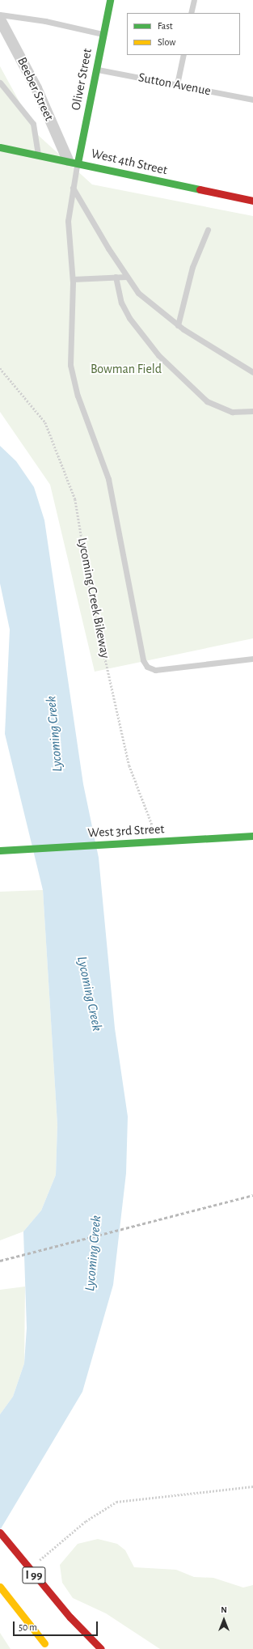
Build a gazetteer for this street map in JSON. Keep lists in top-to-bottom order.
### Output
{
  "streets": {
    "main road": [
      "Oliver Street",
      "West 4th Street",
      "West 3rd Street",
      "I 99"
    ],
    "street": ["Beeber Street"],
    "lane": ["Sutton Avenue"],
    "path": ["Lycoming Creek Bikeway"]
  },
  "crossings": [
    ["Oliver Street", "Sutton Avenue"],
    ["Oliver Street", "Beeber Street"],
    ["Oliver Street", "West 4th Street"],
    ["Beeber Street", "West 4th Street"],
    ["Lycoming Creek Bikeway", "West 3rd Street"]
  ],
  "water": ["Lycoming Creek"],
  "parks": ["Bowman Field"],
  "legend": ["Fast", "Slow"],
  "scale_bar": "50 m",
  "north": "top"
}
